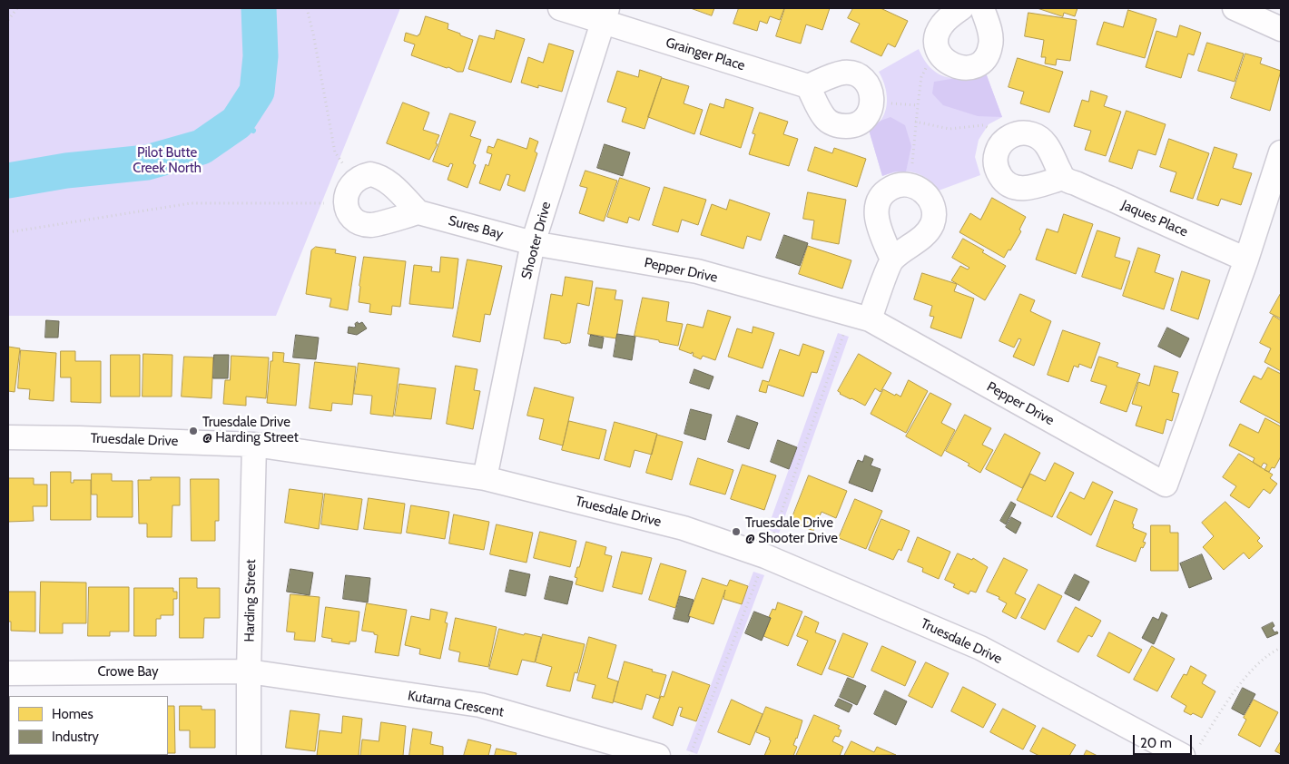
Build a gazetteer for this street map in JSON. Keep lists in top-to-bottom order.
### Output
{
  "streets": {
    "street": [
      "Grainger Place",
      "Jaques Place",
      "Sures Bay",
      "Shooter Drive",
      "Pepper Drive",
      "Truesdale Drive",
      "Harding Street",
      "Crowe Bay",
      "Kutarna Crescent"
    ]
  },
  "crossings": [
    ["Grainger Place", "Shooter Drive"],
    ["Jaques Place", "Pepper Drive"],
    ["Sures Bay", "Shooter Drive"],
    ["Sures Bay", "Pepper Drive"],
    ["Shooter Drive", "Pepper Drive"],
    ["Shooter Drive", "Truesdale Drive"],
    ["Truesdale Drive", "Harding Street"],
    ["Harding Street", "Crowe Bay"],
    ["Harding Street", "Kutarna Crescent"],
    ["Crowe Bay", "Kutarna Crescent"]
  ],
  "parks": ["Pilot Butte Creek North"],
  "places": ["Truesdale Drive @ Harding Street", "Truesdale Drive @ Shooter Drive"],
  "legend": ["Homes", "Industry"],
  "scale_bar": "20 m"
}
